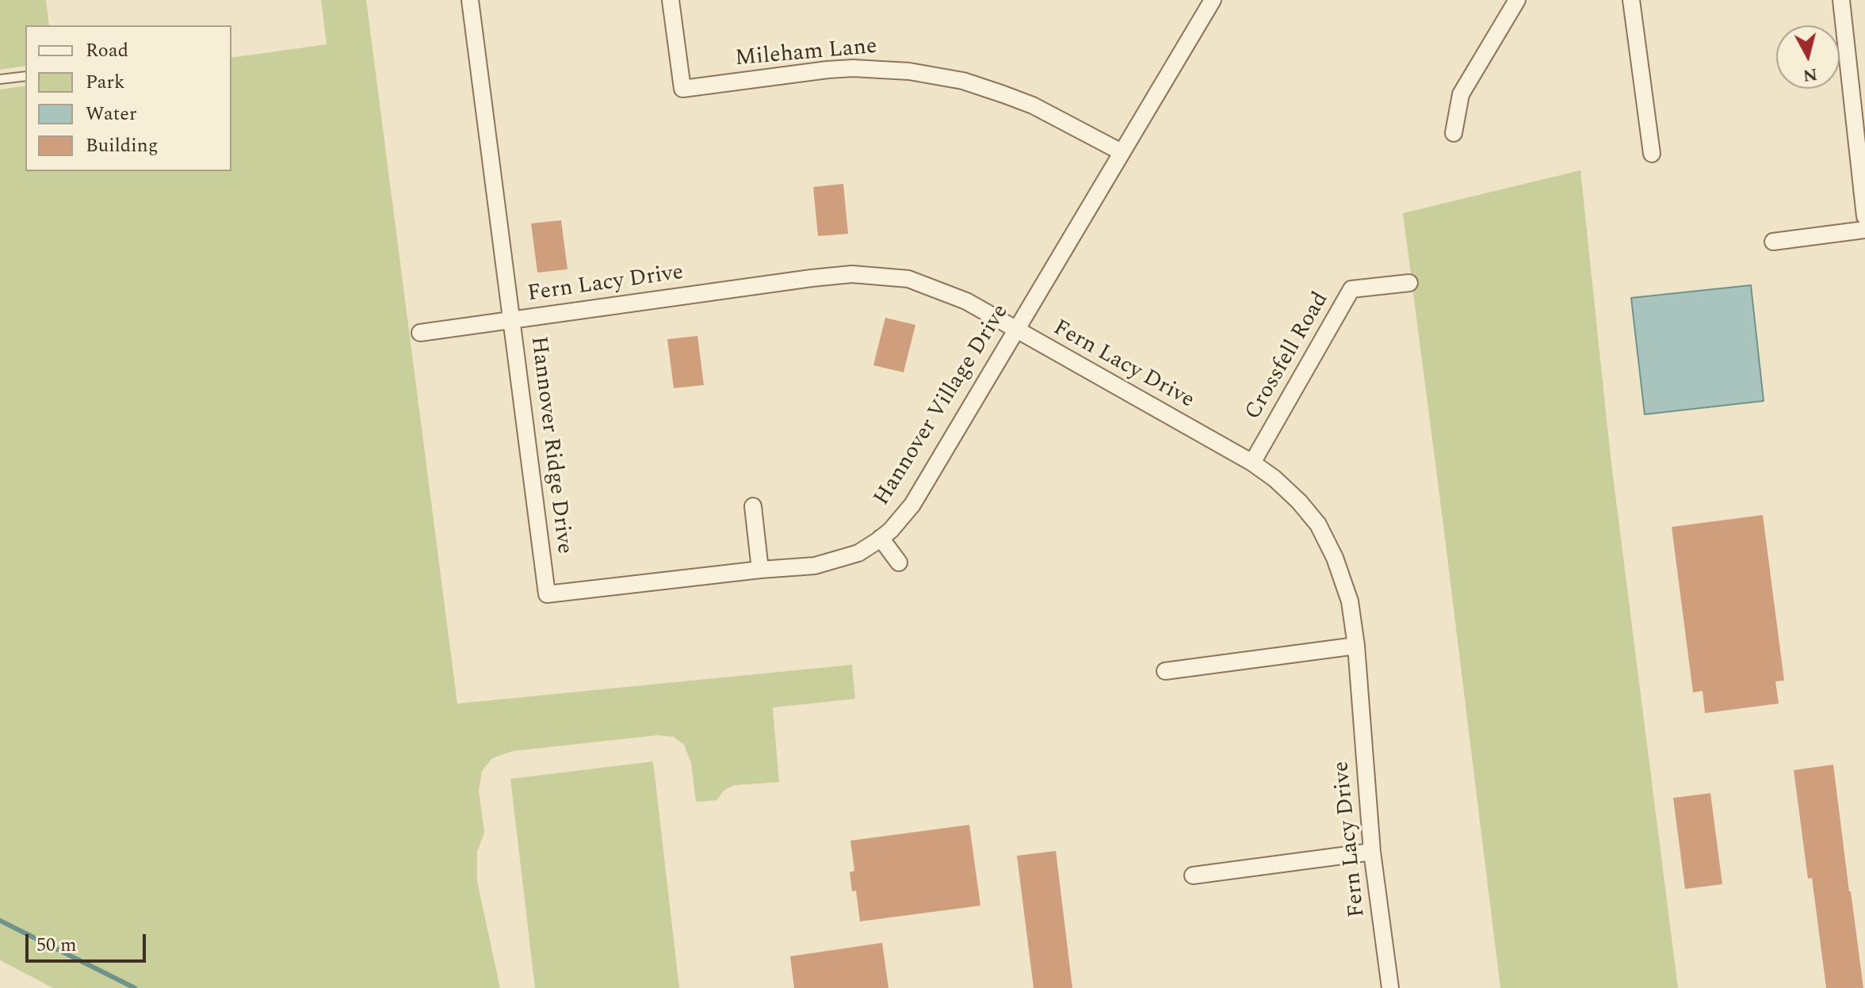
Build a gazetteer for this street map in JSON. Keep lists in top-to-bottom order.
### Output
{
  "streets": {
    "street": [
      "Mileham Lane",
      "Fern Lacy Drive",
      "Crossfell Road",
      "Hannover Village Drive",
      "Hannover Ridge Drive"
    ]
  },
  "crossings": [
    ["Mileham Lane", "Hannover Village Drive"],
    ["Fern Lacy Drive", "Crossfell Road"],
    ["Fern Lacy Drive", "Hannover Village Drive"],
    ["Fern Lacy Drive", "Hannover Ridge Drive"],
    ["Hannover Village Drive", "Hannover Ridge Drive"]
  ],
  "legend": [
    "Road",
    "Park",
    "Water",
    "Building"
  ],
  "scale_bar": "50 m",
  "north": "bottom"
}
